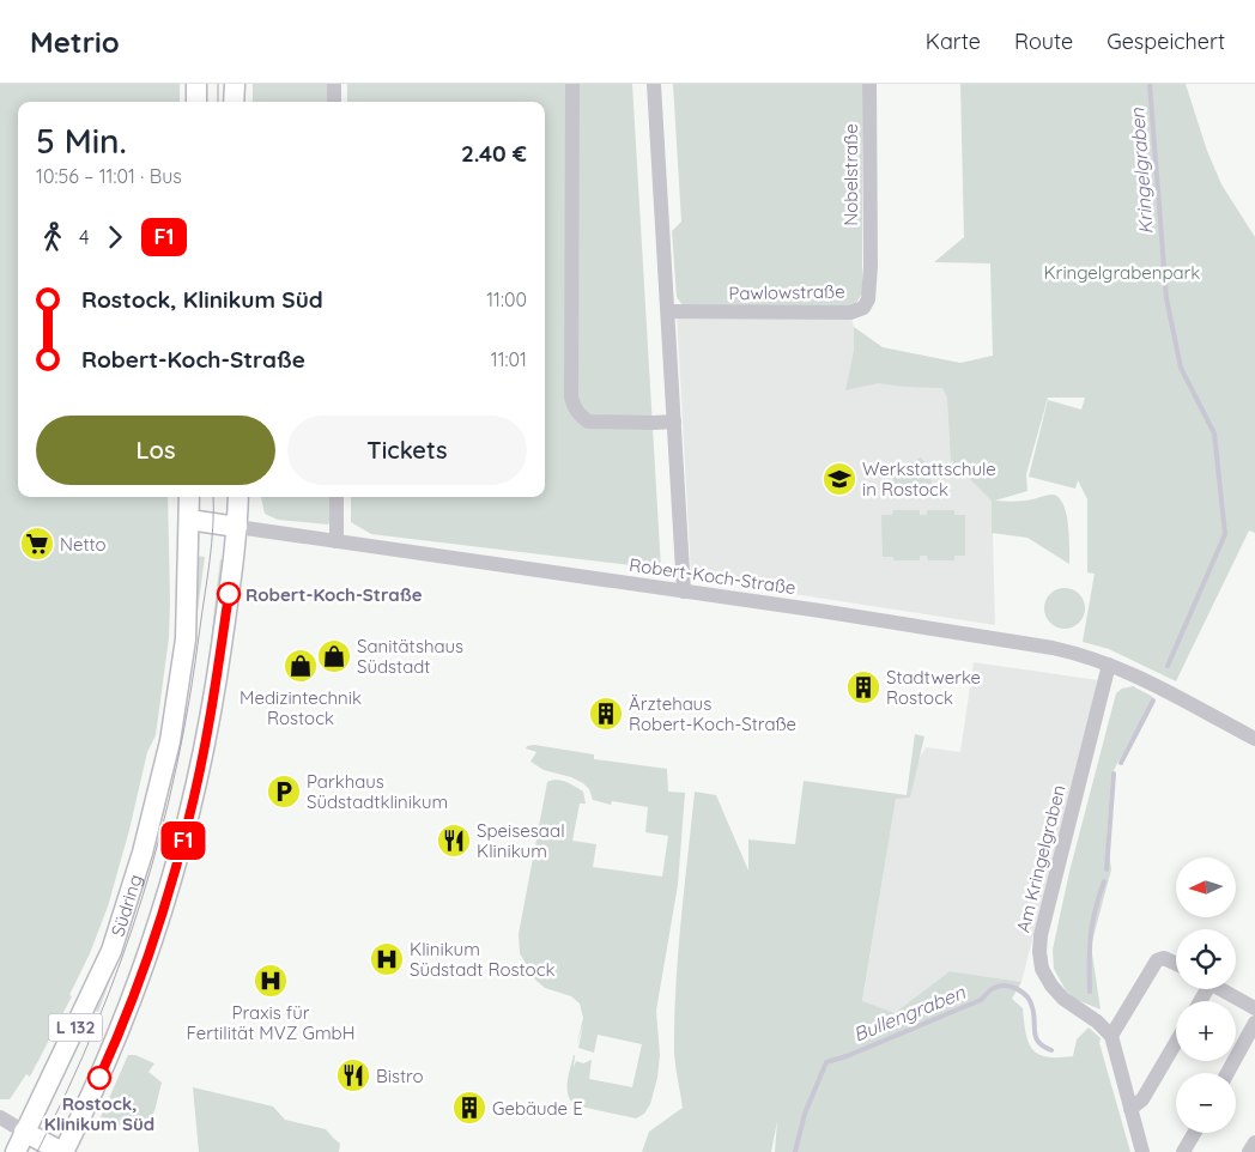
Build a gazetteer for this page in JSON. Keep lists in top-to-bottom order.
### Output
{
  "streets": {
    "main road": ["Südring", "L 132"],
    "street": [
      "Nobelstraße",
      "Pawlowstraße",
      "Robert-Koch-Straße",
      "Am Kringelgraben"
    ]
  },
  "crossings": [
    ["Nobelstraße", "Pawlowstraße"],
    ["Robert-Koch-Straße", "Am Kringelgraben"],
    ["Robert-Koch-Straße", "Südring"]
  ],
  "water": ["Kringelgraben", "Bullengraben"],
  "parks": ["Kringelgrabenpark"],
  "places": {
    "school or university": ["Werkstattschule in Rostock"],
    "supermarket": ["Netto"],
    "other": ["Robert-Koch-Straße", "Rostock, Klinikum Süd"],
    "shop": ["Sanitätshaus Südstadt", "Medizintechnik Rostock"],
    "building": ["Stadtwerke Rostock", "Ärztehaus Robert-Koch-Straße", "Gebäude E"],
    "parking": ["Parkhaus Südstadtklinikum"],
    "restaurant": ["Speisesaal Klinikum", "Bistro"],
    "hospital": ["Klinikum Südstadt Rostock", "Praxis für Fertilität MVZ GmbH"]
  },
  "lines": ["bus line F1"],
  "north": "left",
  "page": {
    "header": "Metrio",
    "nav": ["Karte", "Route", "Gespeichert"],
    "on_map": "F1",
    "heading": ["5 Min.", "10:56 – 11:01 · Bus", "2.40 €"],
    "legs": ["4", "F1"],
    "list": [
      {
        "name": "Rostock, Klinikum Süd",
        "value": "11:00"
      },
      {
        "name": "Robert-Koch-Straße",
        "value": "11:01"
      }
    ],
    "buttons": ["Los", "Tickets"],
    "map_buttons": ["+", "−"]
  }
}
